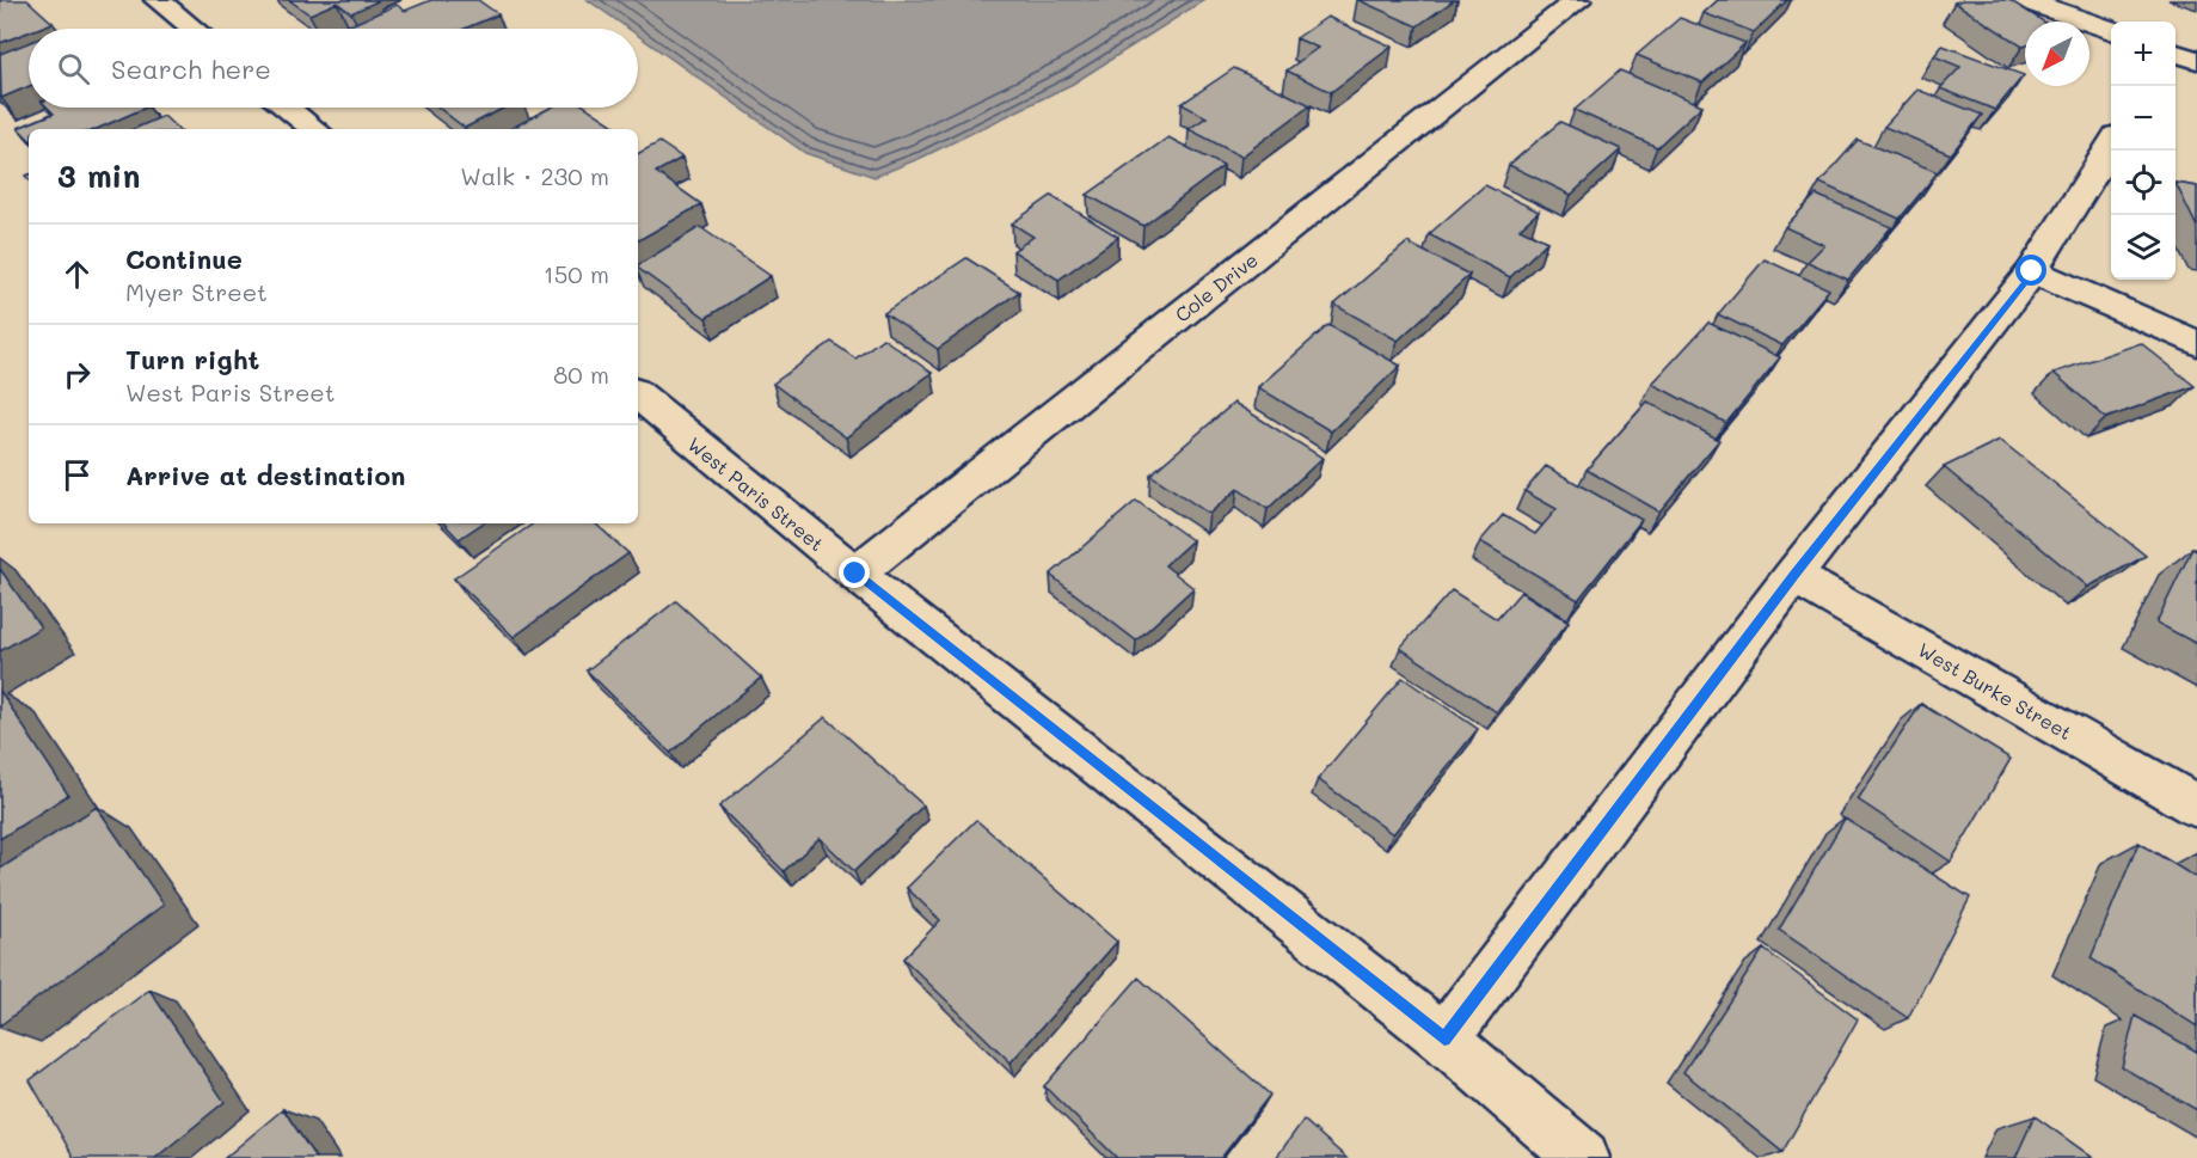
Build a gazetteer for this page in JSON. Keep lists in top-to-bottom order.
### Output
{
  "streets": {
    "street": ["Cole Drive", "West Paris Street", "West Burke Street"]
  },
  "crossings": [
    ["Cole Drive", "West Paris Street"]
  ],
  "north": "bottom left",
  "page": {
    "map_buttons": ["+", "−"],
    "search": "Search here",
    "heading": ["3 min", "Walk · 230 m"],
    "list": [
      ["Continue", "Myer Street", "150 m"],
      ["Turn right", "West Paris Street", "80 m"],
      "Arrive at destination"
    ]
  }
}
